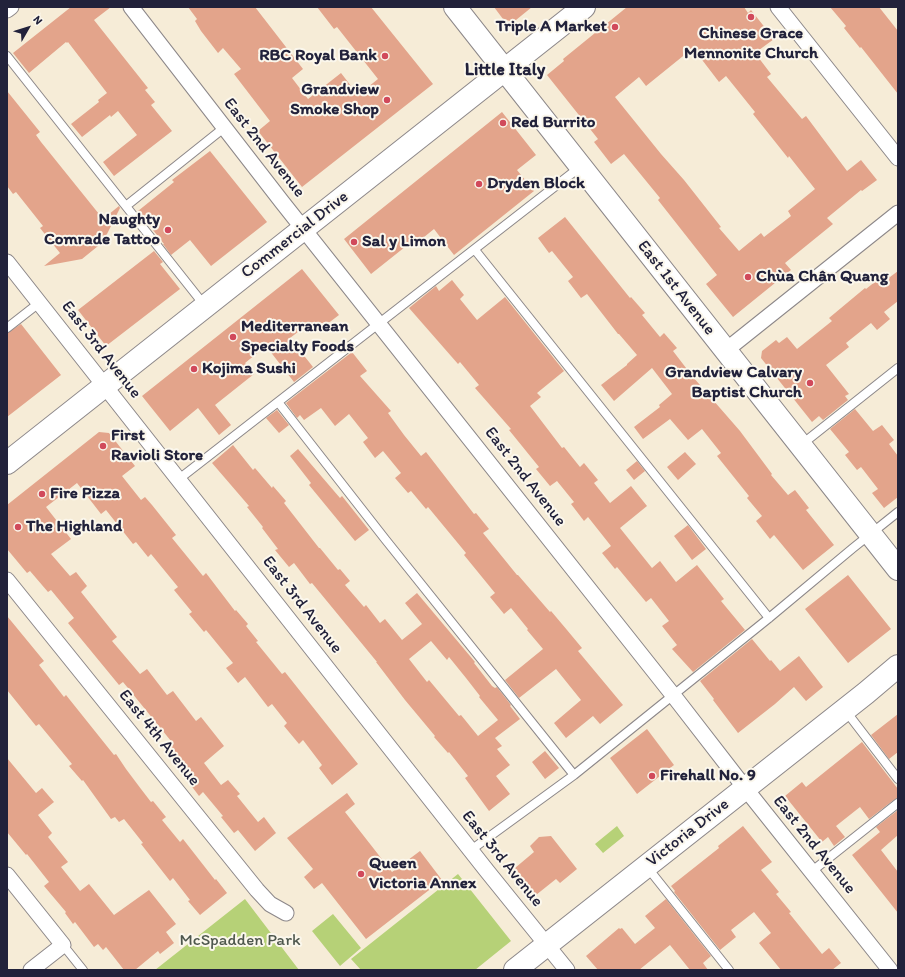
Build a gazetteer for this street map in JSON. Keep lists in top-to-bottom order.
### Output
{
  "streets": {
    "street": [
      "East 2nd Avenue",
      "Commercial Drive",
      "East 1st Avenue",
      "East 3rd Avenue",
      "East 4th Avenue",
      "Victoria Drive"
    ]
  },
  "crossings": [
    ["East 2nd Avenue", "Commercial Drive"],
    ["East 2nd Avenue", "Victoria Drive"],
    ["Commercial Drive", "East 1st Avenue"],
    ["Commercial Drive", "East 3rd Avenue"],
    ["East 3rd Avenue", "Victoria Drive"]
  ],
  "districts": ["Little Italy"],
  "parks": ["McSpadden Park"],
  "places": [
    "Chinese Grace Mennonite Church",
    "Triple A Market",
    "RBC Royal Bank",
    "Grandview Smoke Shop",
    "Red Burrito",
    "Dryden Block",
    "Naughty Comrade Tattoo",
    "Sal y Limon",
    "Chùa Chân Quang",
    "Mediterranean Specialty Foods",
    "Kojima Sushi",
    "Grandview Calvary Baptist Church",
    "First Ravioli Store",
    "Fire Pizza",
    "The Highland",
    "Firehall No. 9",
    "Queen Victoria Annex"
  ],
  "north": "top right"
}
